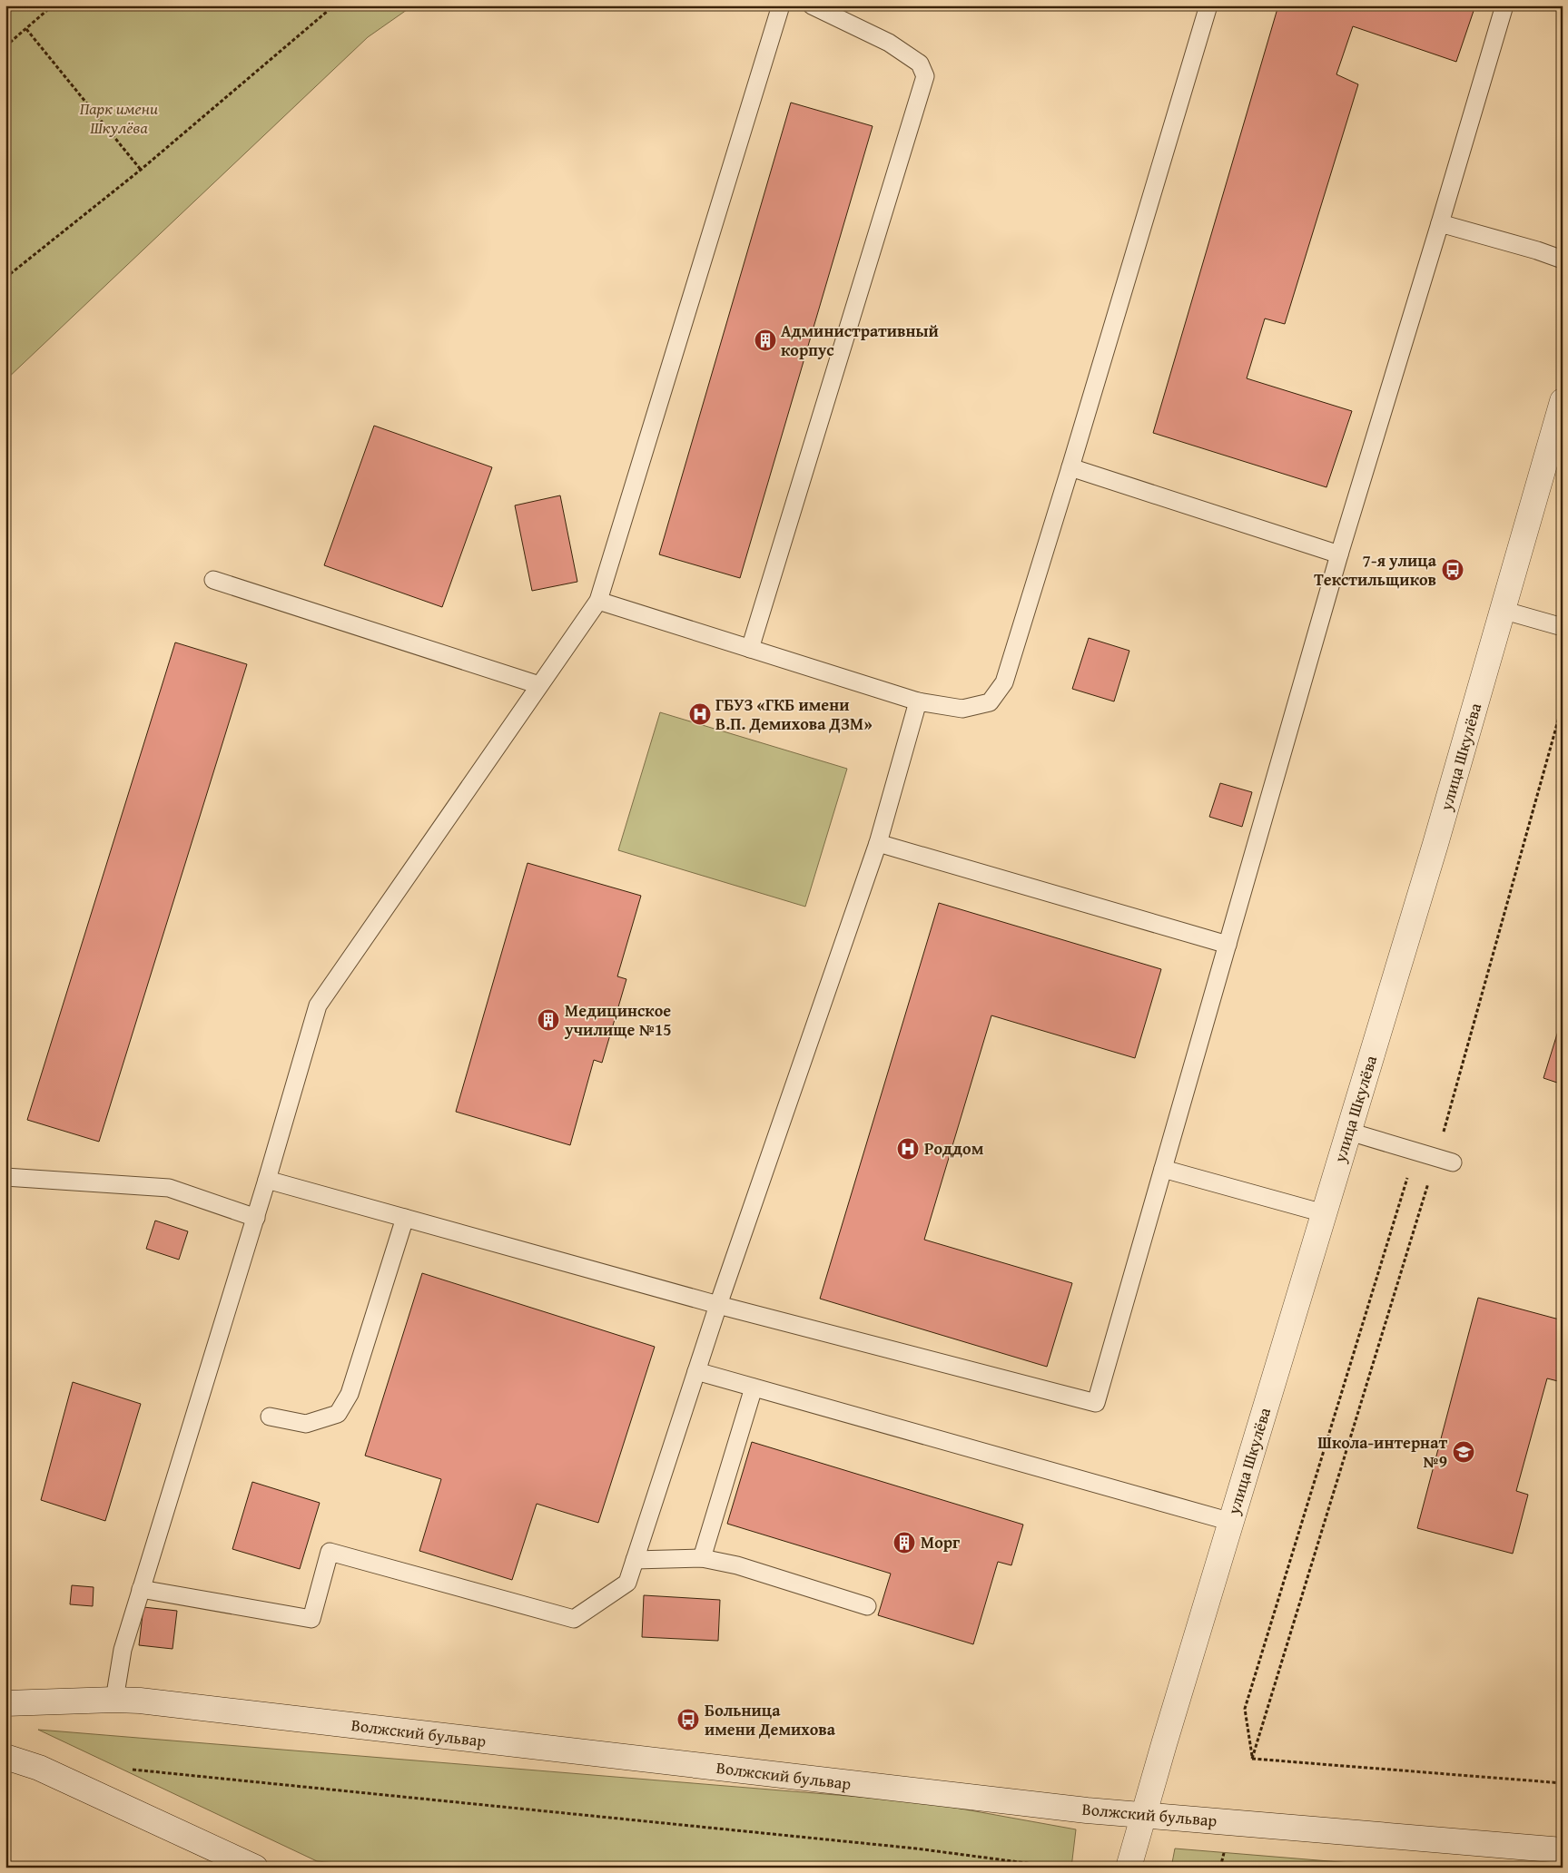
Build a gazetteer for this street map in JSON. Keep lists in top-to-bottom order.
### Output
{
  "streets": {
    "main road": ["улица Шкулёва", "Волжский бульвар"]
  },
  "crossings": [
    ["улица Шкулёва", "Волжский бульвар"]
  ],
  "parks": ["Парк имени Шкулёва"],
  "places": {
    "building": ["Административный корпус", "Медицинское училище №15", "Морг"],
    "bus stop": ["7-я улица Текстильщиков", "Больница имени Демихова"],
    "hospital": ["ГБУЗ «ГКБ имени В.П. Демихова ДЗМ»", "Роддом"],
    "school or university": ["Школа-интернат №9"]
  }
}
